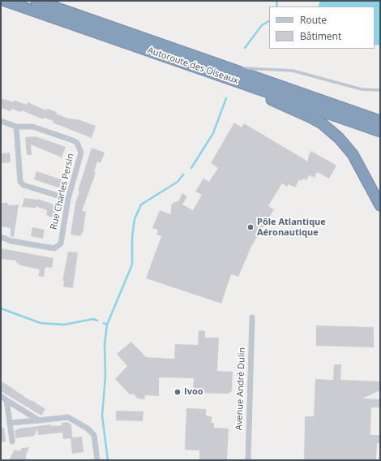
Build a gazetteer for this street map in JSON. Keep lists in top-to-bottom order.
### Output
{
  "streets": {
    "highway": ["Autoroute des Oiseaux"],
    "street": ["Rue Charles Persin", "Avenue André Dulin"]
  },
  "places": ["Pôle Atlantique Aéronautique", "Ivoo"],
  "legend": ["Route", "Bâtiment"]
}
